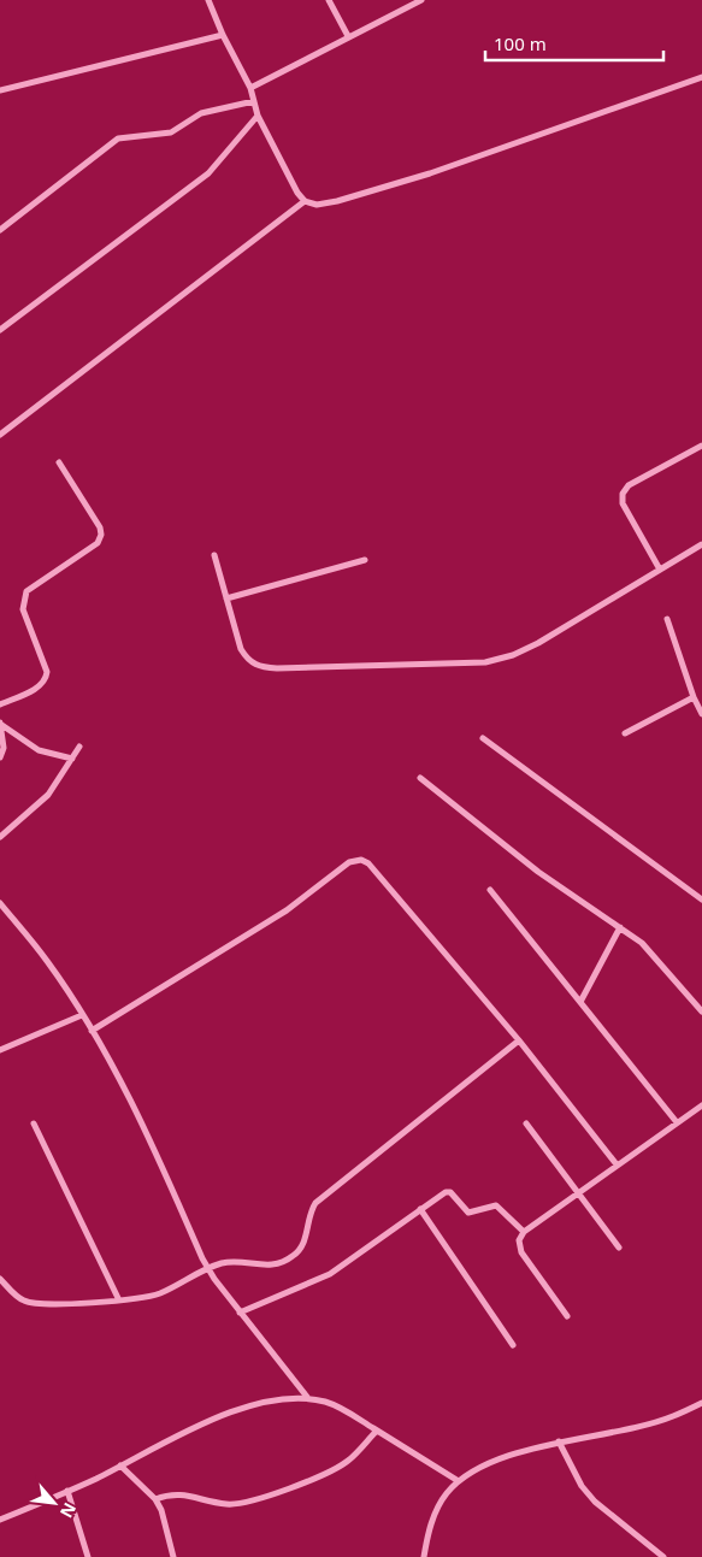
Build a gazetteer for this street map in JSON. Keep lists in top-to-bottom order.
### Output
{
  "scale_bar": "100 m",
  "north": "bottom right"
}
